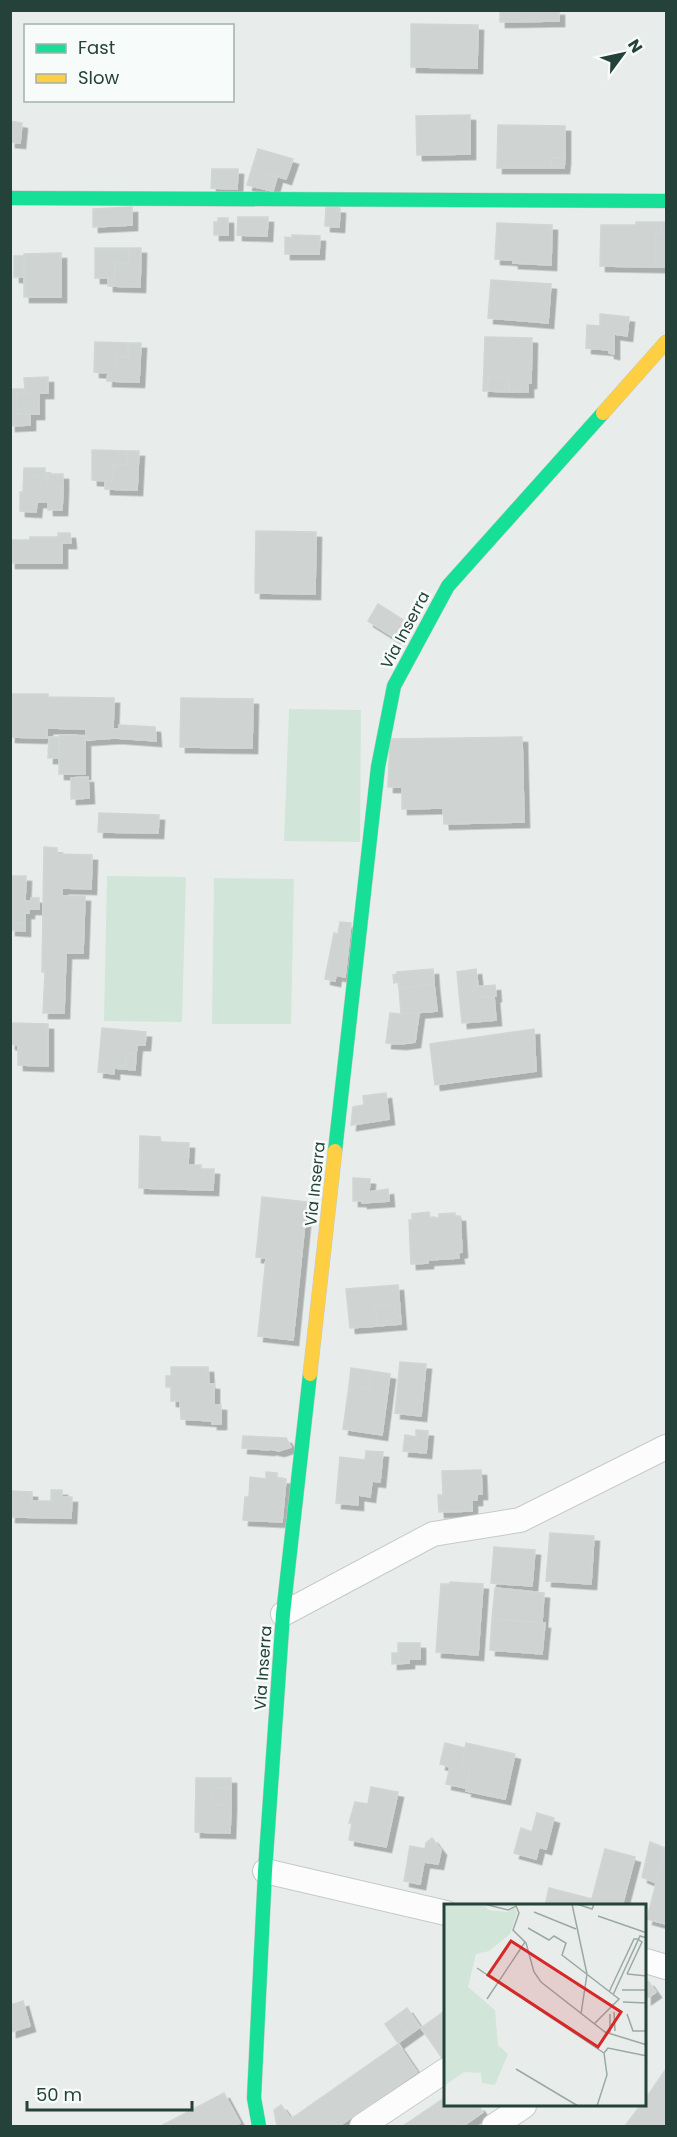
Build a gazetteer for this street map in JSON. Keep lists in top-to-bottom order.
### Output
{
  "streets": {
    "street": ["Via Inserra"]
  },
  "legend": ["Fast", "Slow"],
  "scale_bar": "50 m",
  "north": "top right"
}
